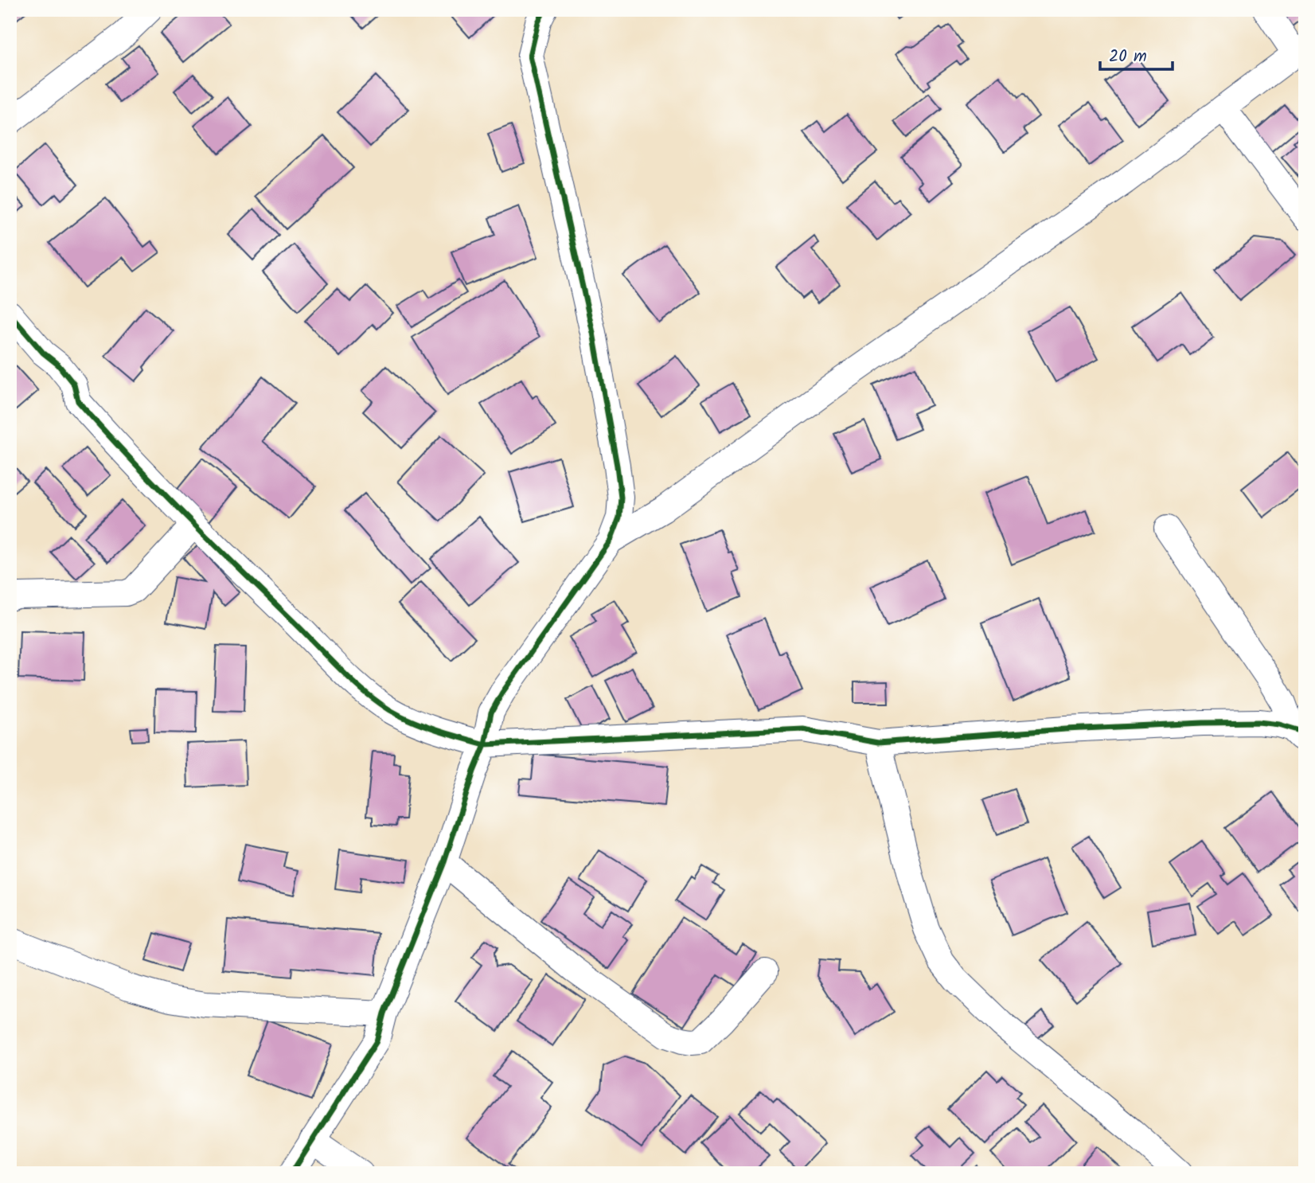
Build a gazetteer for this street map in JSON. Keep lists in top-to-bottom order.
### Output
{
  "scale_bar": "20 m"
}
